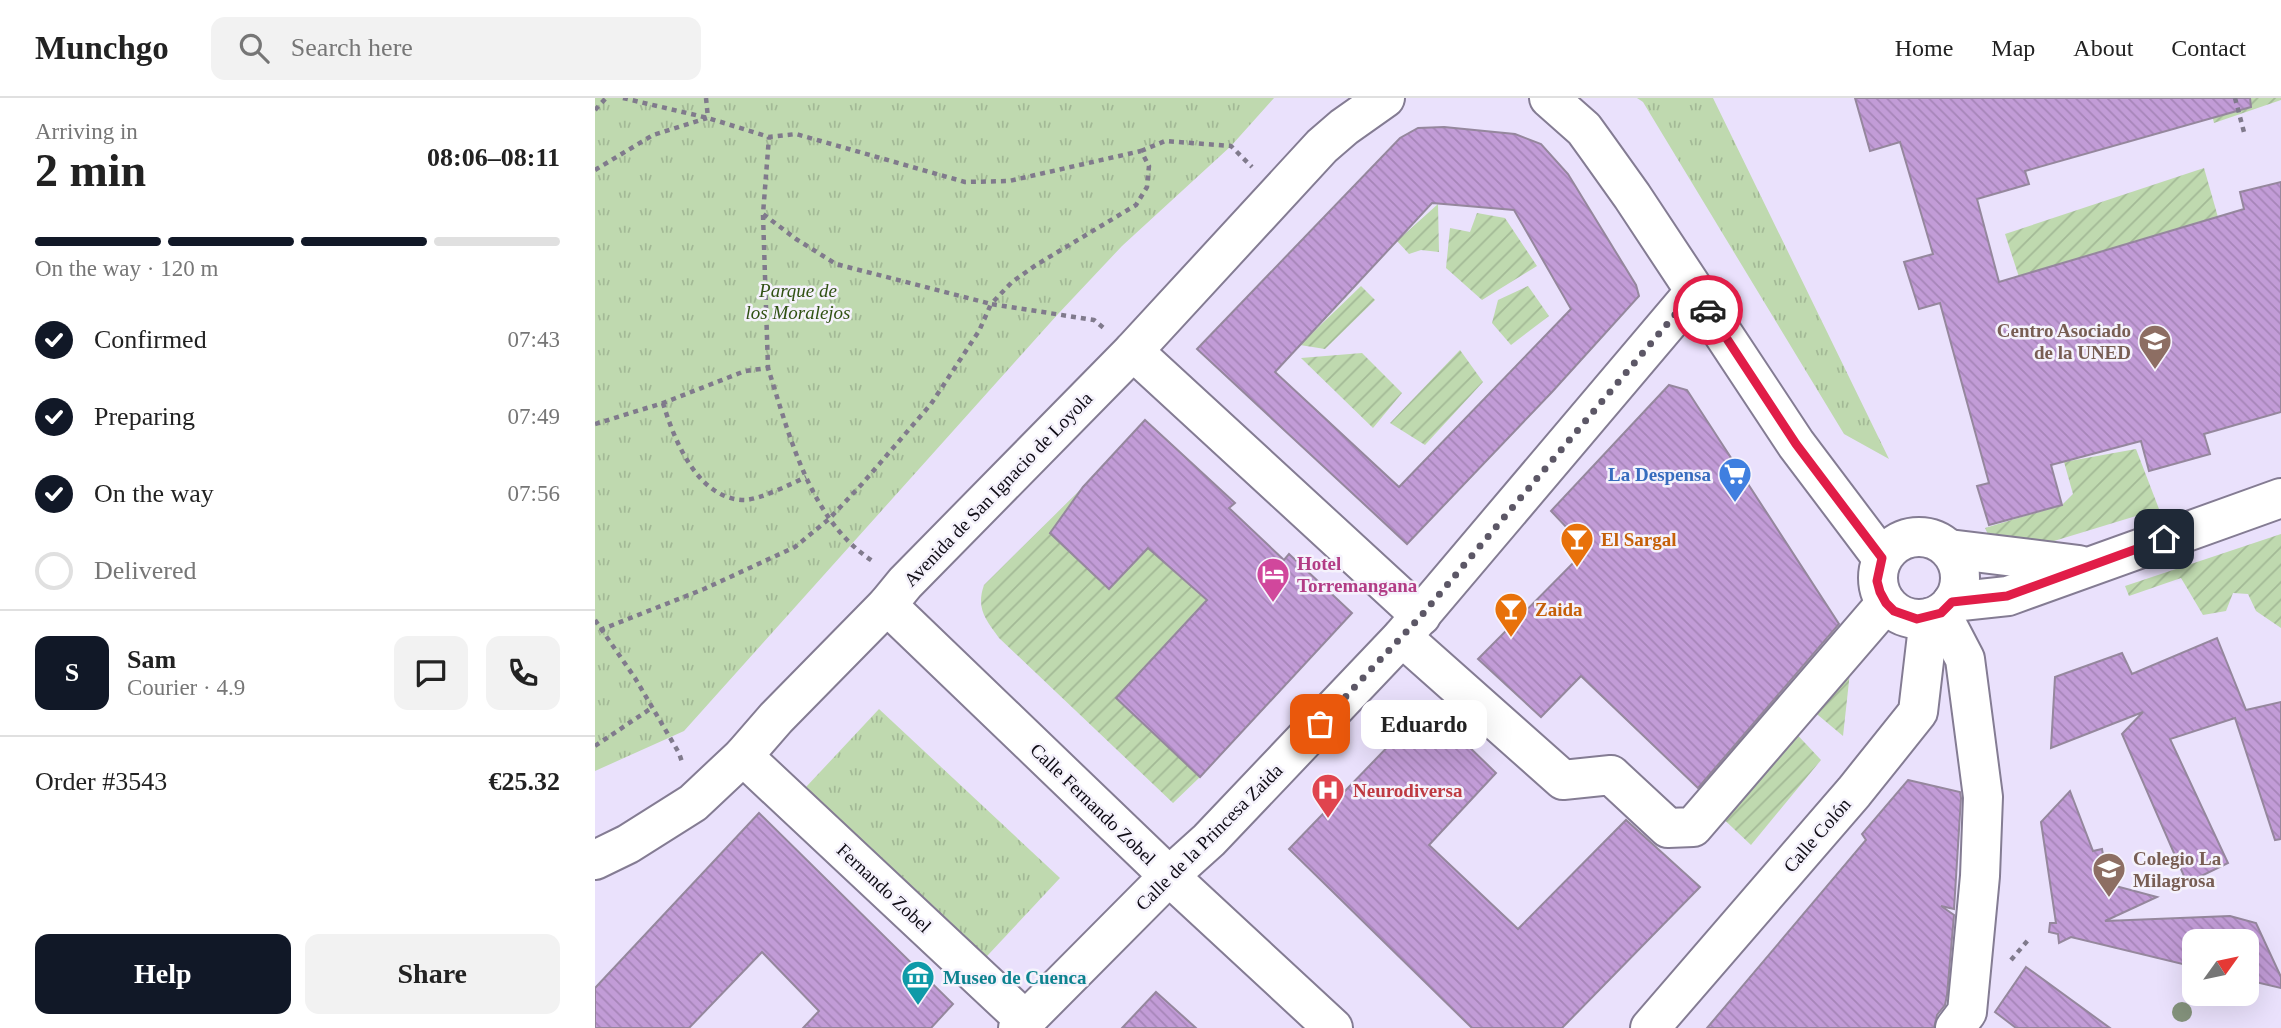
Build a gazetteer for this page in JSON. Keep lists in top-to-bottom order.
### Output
{
  "streets": {
    "street": [
      "Avenida de San Ignacio de Loyola",
      "Calle Fernando Zobel",
      "Calle Colón",
      "Calle de la Princesa Zaida",
      "Fernando Zobel"
    ]
  },
  "crossings": [
    ["Avenida de San Ignacio de Loyola", "Calle Fernando Zobel"],
    ["Avenida de San Ignacio de Loyola", "Fernando Zobel"],
    ["Calle Fernando Zobel", "Calle de la Princesa Zaida"],
    ["Calle de la Princesa Zaida", "Fernando Zobel"]
  ],
  "parks": ["Parque de los Moralejos"],
  "places": {
    "school or university": ["Centro Asociado de la UNED", "Colegio La Milagrosa"],
    "supermarket": ["La Despensa"],
    "bar": ["El Sargal", "Zaida"],
    "hotel": ["Hotel Torremangana"],
    "other": ["Eduardo"],
    "hospital": ["Neurodiversa"],
    "museum": ["Museo de Cuenca"]
  },
  "north": "top right",
  "page": {
    "header": "Munchgo",
    "search": "Search here",
    "nav": [
      "Home",
      "Map",
      "About",
      "Contact"
    ],
    "heading": ["2 min", "Arriving in", "08:06–08:11"],
    "panel": [
      "Sam",
      "Courier · 4.9",
      "Order #3543",
      "€25.32"
    ],
    "bar": "On the way · 120 m",
    "list": [
      ["Confirmed", "07:43"],
      ["Preparing", "07:49"],
      ["On the way", "07:56"],
      "Delivered"
    ],
    "round": "S",
    "bubble": "Eduardo",
    "buttons": ["Help", "Share"]
  }
}
